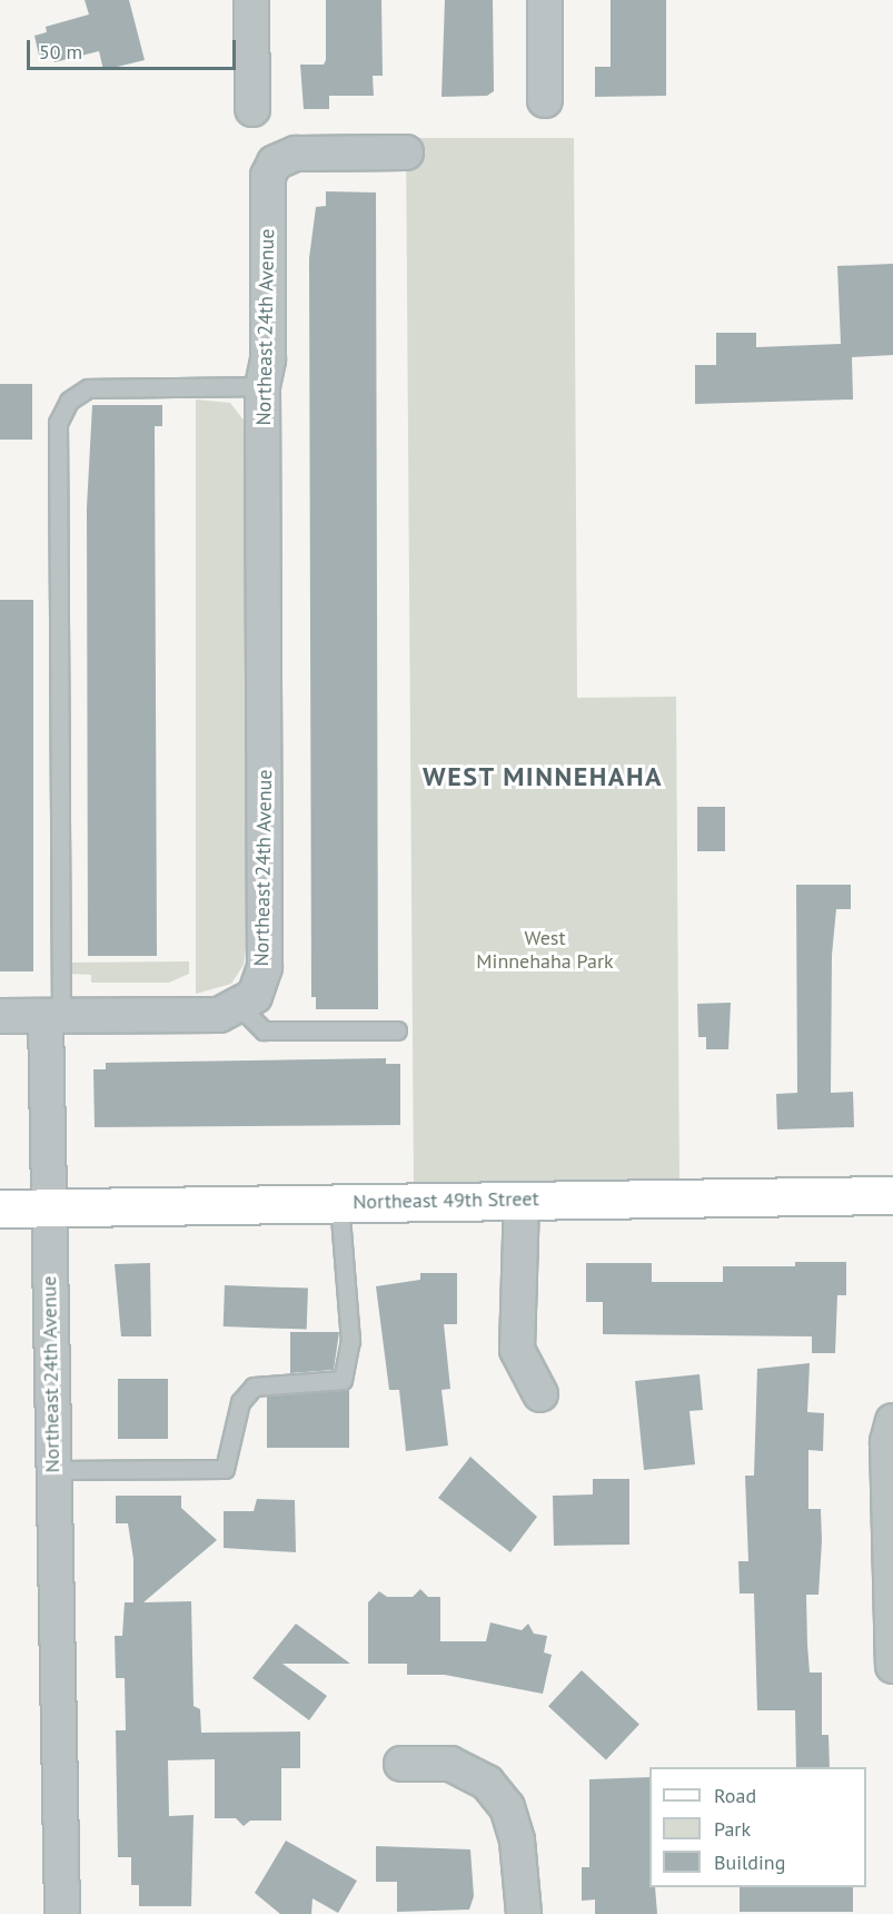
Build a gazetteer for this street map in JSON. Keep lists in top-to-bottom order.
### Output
{
  "streets": {
    "street": ["Northeast 24th Avenue", "Northeast 49th Street"]
  },
  "crossings": [
    ["Northeast 24th Avenue", "Northeast 49th Street"]
  ],
  "districts": ["WEST MINNEHAHA"],
  "parks": ["West Minnehaha Park"],
  "legend": ["Road", "Park", "Building"],
  "scale_bar": "50 m"
}
